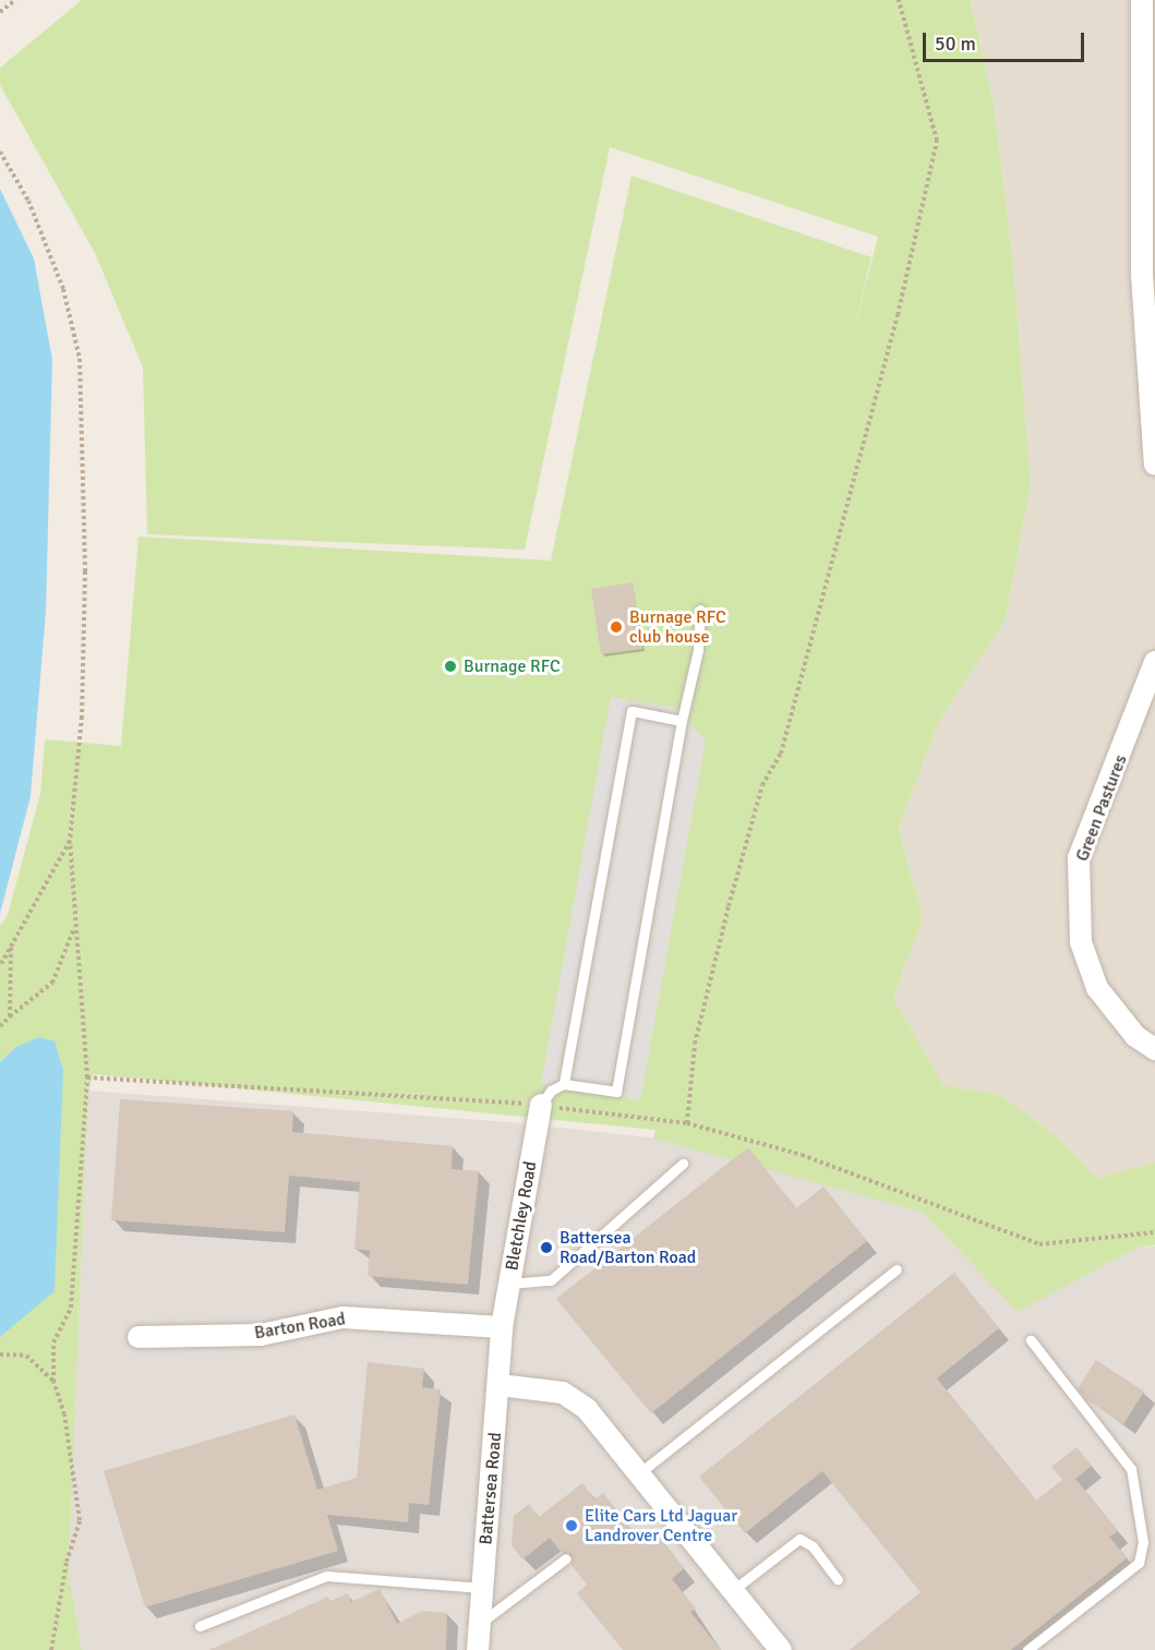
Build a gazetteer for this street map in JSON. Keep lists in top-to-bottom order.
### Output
{
  "streets": {
    "street": [
      "Green Pastures",
      "Bletchley Road",
      "Barton Road",
      "Battersea Road"
    ]
  },
  "crossings": [
    ["Bletchley Road", "Barton Road"],
    ["Bletchley Road", "Battersea Road"],
    ["Barton Road", "Battersea Road"]
  ],
  "places": [
    "Burnage RFC club house",
    "Burnage RFC",
    "Battersea Road/Barton Road",
    "Elite Cars Ltd Jaguar Landrover Centre"
  ],
  "scale_bar": "50 m"
}
